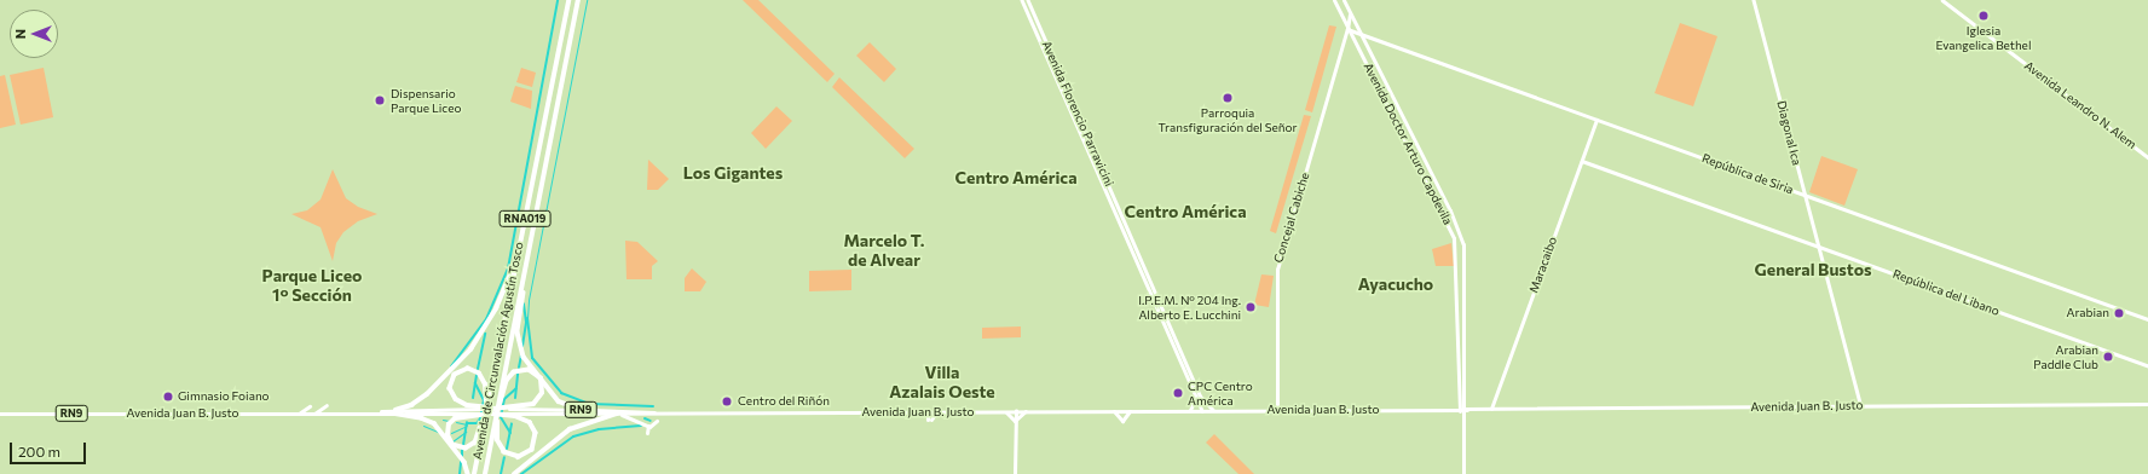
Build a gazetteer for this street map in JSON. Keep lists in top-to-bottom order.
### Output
{
  "streets": {
    "highway": ["RNA019", "Avenida de Circunvalación Agustín Tosco"],
    "main road": [
      "Avenida Leandro N. Alem",
      "Avenida Florencio Parravicini",
      "Diagonal Ica",
      "Avenida Doctor Arturo Capdevila",
      "República de Siria",
      "Concejal Cabiche",
      "Maracaibo",
      "República del Libano",
      "Avenida Juan B. Justo",
      "RN9"
    ]
  },
  "crossings": [
    ["Avenida Florencio Parravicini", "Avenida Juan B. Justo"],
    ["Diagonal Ica", "República de Siria"],
    ["Diagonal Ica", "República del Libano"],
    ["Diagonal Ica", "Avenida Juan B. Justo"],
    ["Avenida Doctor Arturo Capdevila", "República de Siria"],
    ["Avenida Doctor Arturo Capdevila", "Concejal Cabiche"],
    ["Avenida Doctor Arturo Capdevila", "Avenida Juan B. Justo"],
    ["República de Siria", "Concejal Cabiche"],
    ["República de Siria", "Maracaibo"],
    ["Concejal Cabiche", "Avenida Juan B. Justo"],
    ["Maracaibo", "República del Libano"],
    ["Maracaibo", "Avenida Juan B. Justo"]
  ],
  "districts": [
    "Los Gigantes",
    "Centro América",
    "Centro América",
    "Marcelo T. de Alvear",
    "General Bustos",
    "Parque Liceo 1° Sección",
    "Ayacucho",
    "Villa Azalais Oeste"
  ],
  "places": [
    "Iglesia Evangelica Bethel",
    "Parroquia Transfiguración del Señor",
    "Dispensario Parque Liceo",
    "I.P.E.M. Nº 204 Ing. Alberto E. Lucchini",
    "Arabian",
    "Arabian Paddle Club",
    "CPC Centro América",
    "Gimnasio Foiano",
    "Centro del Riñón"
  ],
  "scale_bar": "200 m",
  "north": "left"
}
